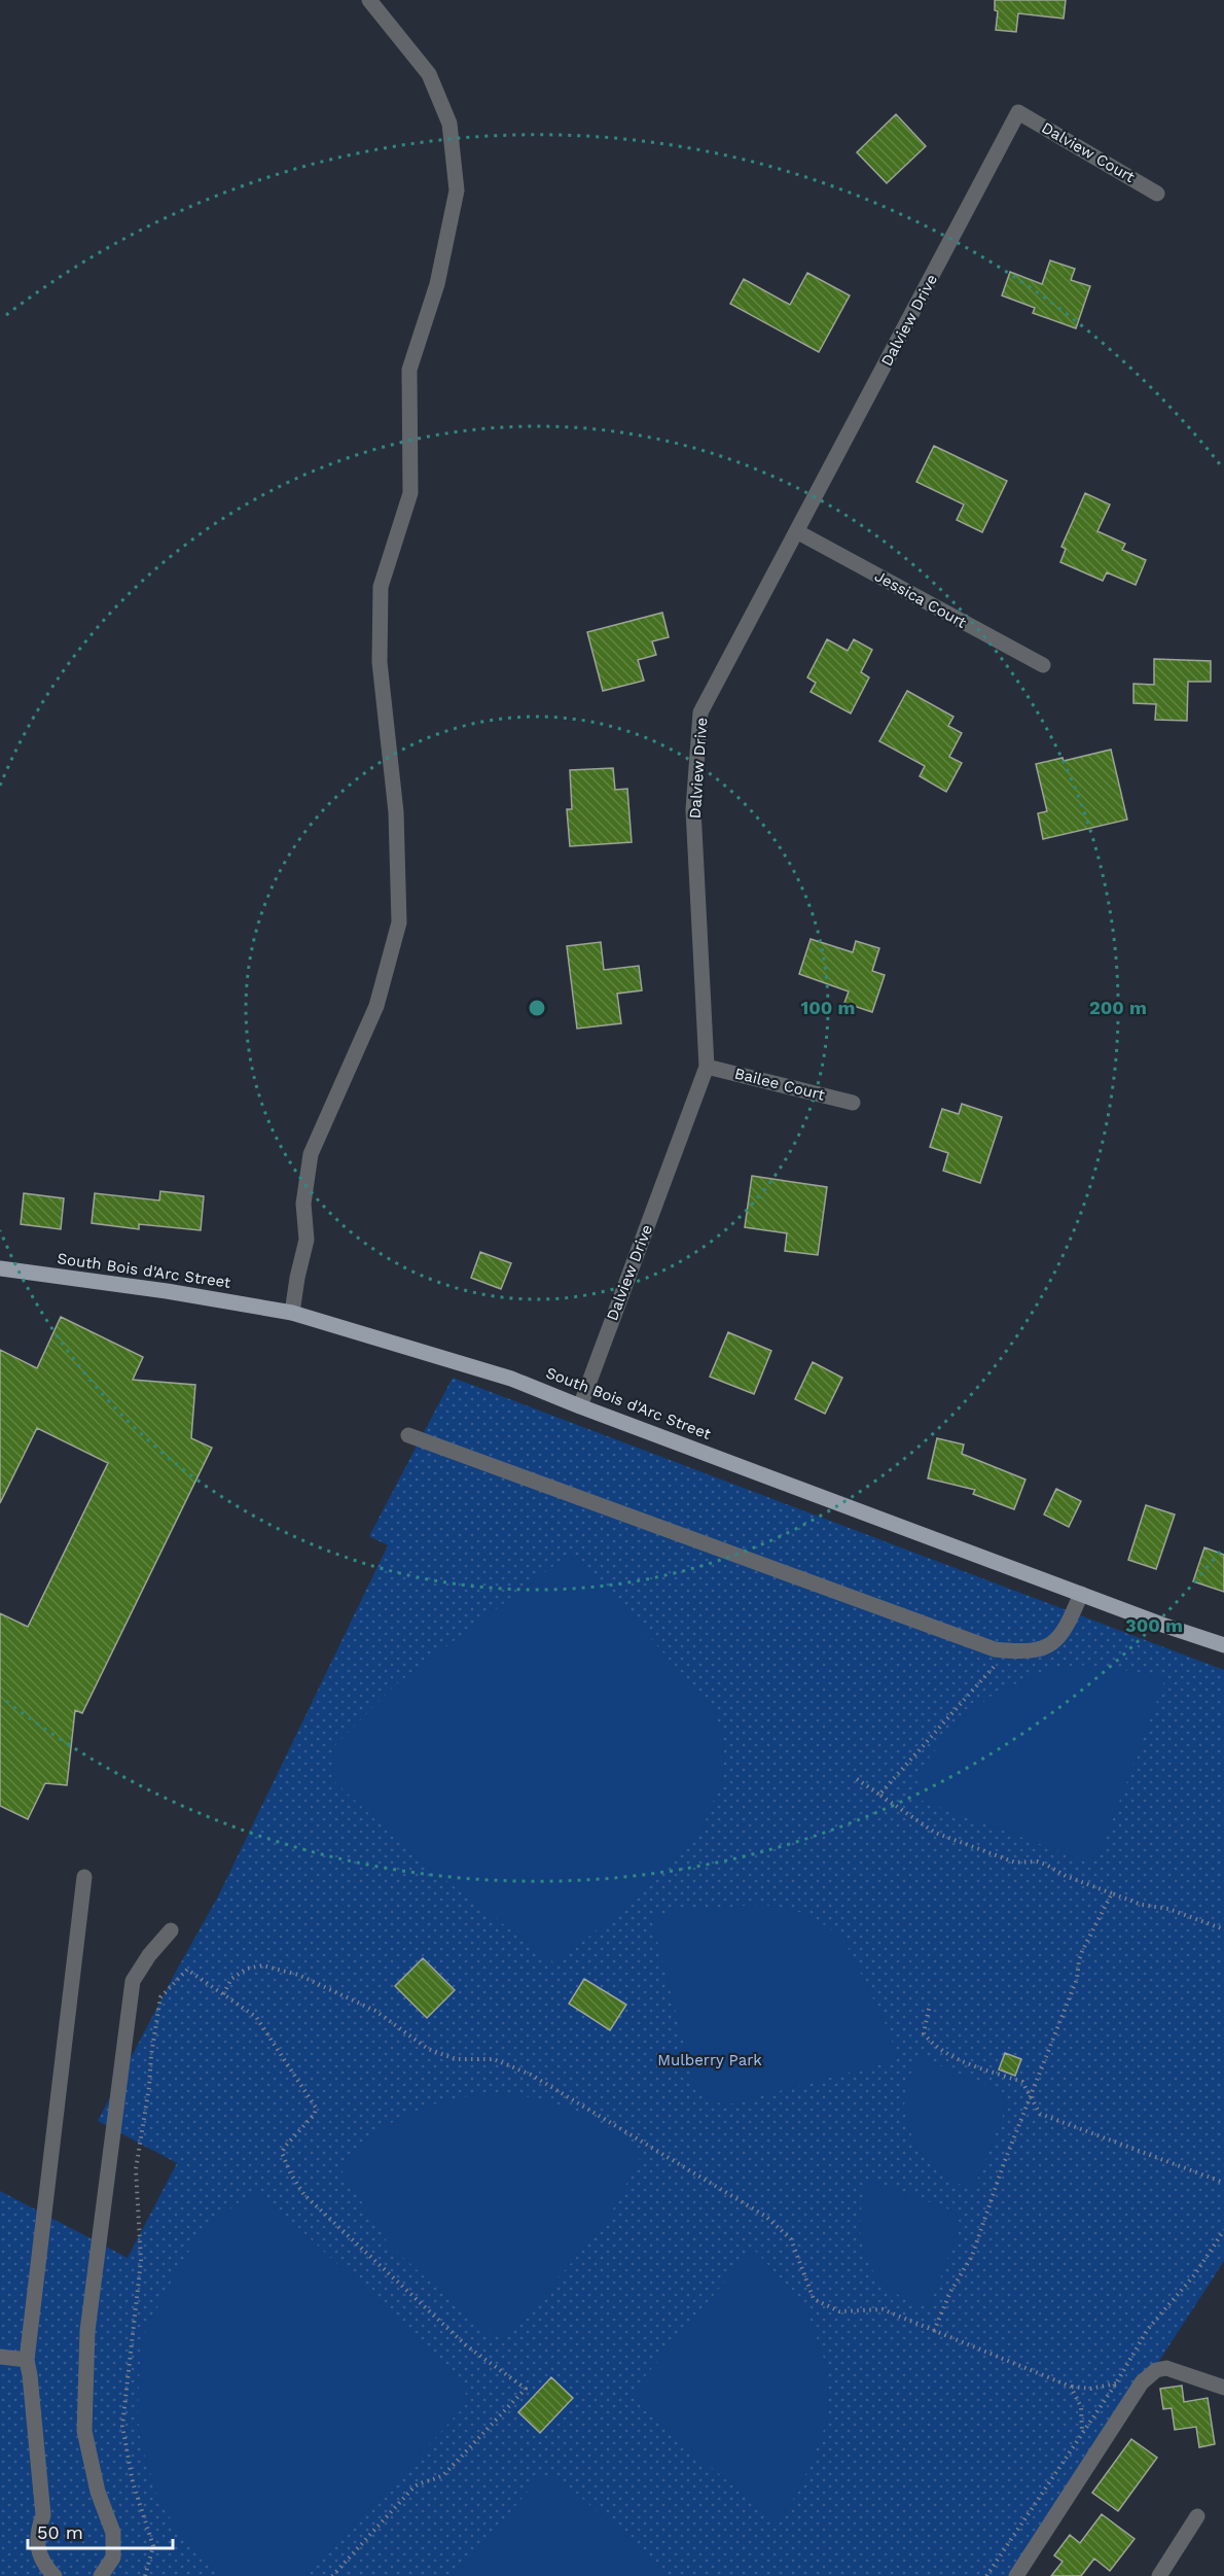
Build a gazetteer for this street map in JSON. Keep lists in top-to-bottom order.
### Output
{
  "streets": {
    "main road": ["South Bois d'Arc Street"],
    "street": [
      "Dalview Court",
      "Dalview Drive",
      "Jessica Court",
      "Bailee Court"
    ]
  },
  "crossings": [
    ["Dalview Court", "Dalview Drive"],
    ["Dalview Drive", "Jessica Court"],
    ["Dalview Drive", "Bailee Court"],
    ["Dalview Drive", "South Bois d'Arc Street"]
  ],
  "parks": ["Mulberry Park"],
  "scale_bar": "50 m",
  "rings": ["100 m", "200 m", "300 m"]
}
